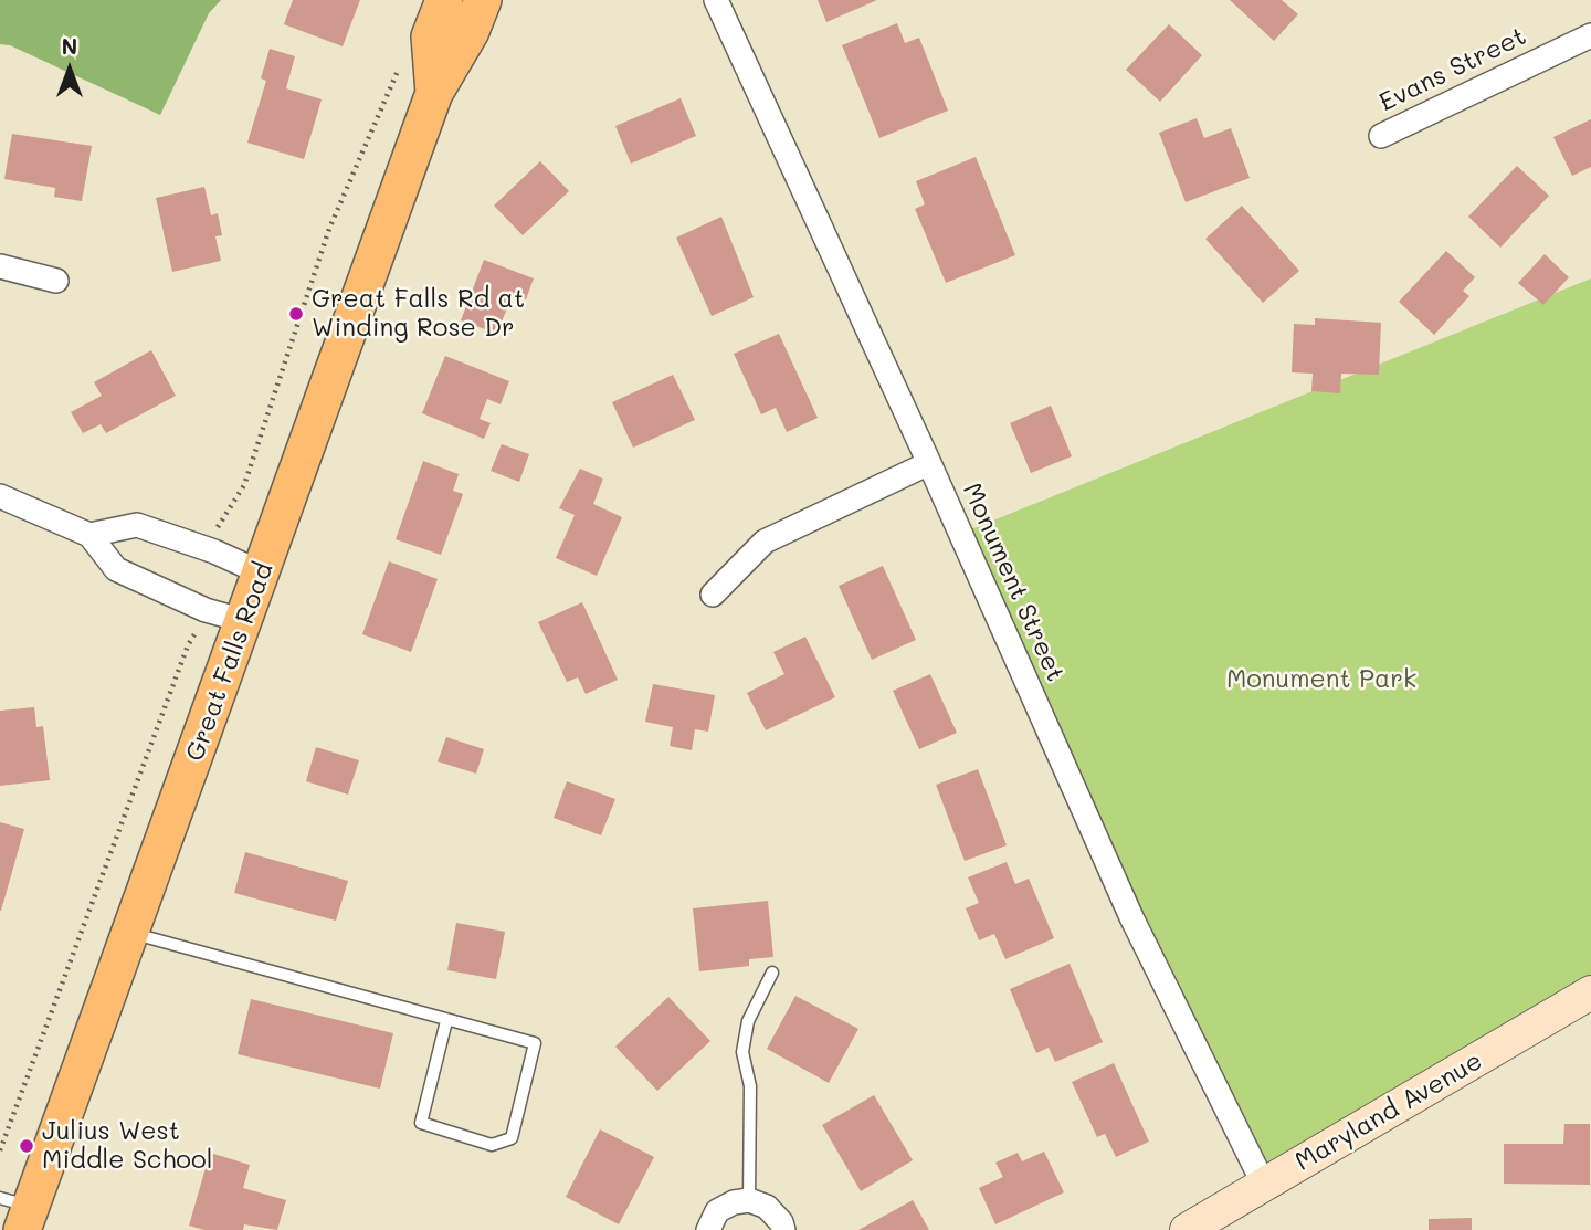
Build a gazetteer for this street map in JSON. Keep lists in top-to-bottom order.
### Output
{
  "streets": {
    "main road": ["Great Falls Road", "Maryland Avenue"],
    "street": ["Evans Street", "Monument Street"]
  },
  "crossings": [
    ["Monument Street", "Maryland Avenue"]
  ],
  "parks": ["Monument Park"],
  "places": ["Great Falls Rd at Winding Rose Dr", "Julius West Middle School"],
  "north": "top"
}
